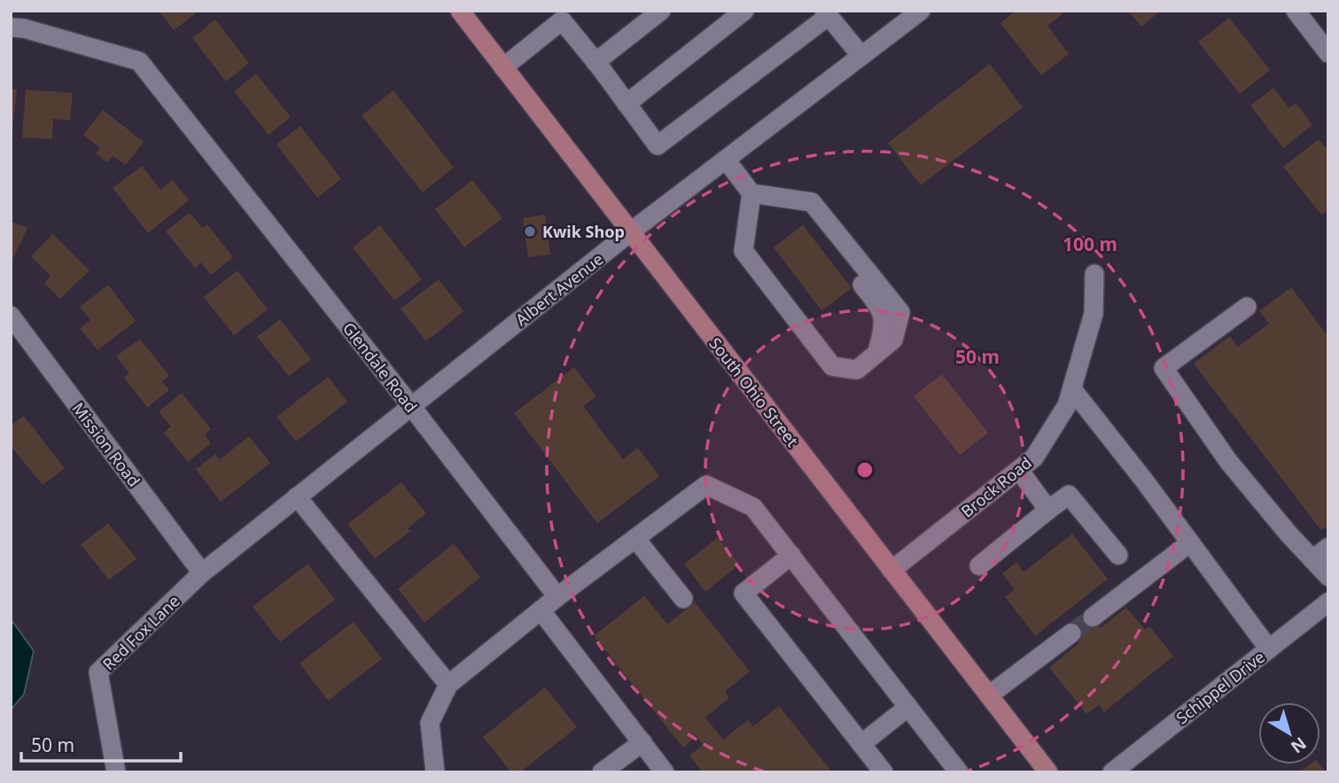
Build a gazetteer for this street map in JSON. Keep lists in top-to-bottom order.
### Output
{
  "streets": {
    "main road": ["South Ohio Street"],
    "street": [
      "Albert Avenue",
      "Glendale Road",
      "Mission Road",
      "Brock Road",
      "Red Fox Lane",
      "Schippel Drive"
    ]
  },
  "crossings": [
    ["Albert Avenue", "Glendale Road"],
    ["Albert Avenue", "South Ohio Street"],
    ["Albert Avenue", "Mission Road"],
    ["Albert Avenue", "Red Fox Lane"],
    ["South Ohio Street", "Brock Road"],
    ["Mission Road", "Red Fox Lane"]
  ],
  "places": ["Kwik Shop"],
  "scale_bar": "50 m",
  "north": "bottom right",
  "rings": ["100 m", "50 m"]
}
